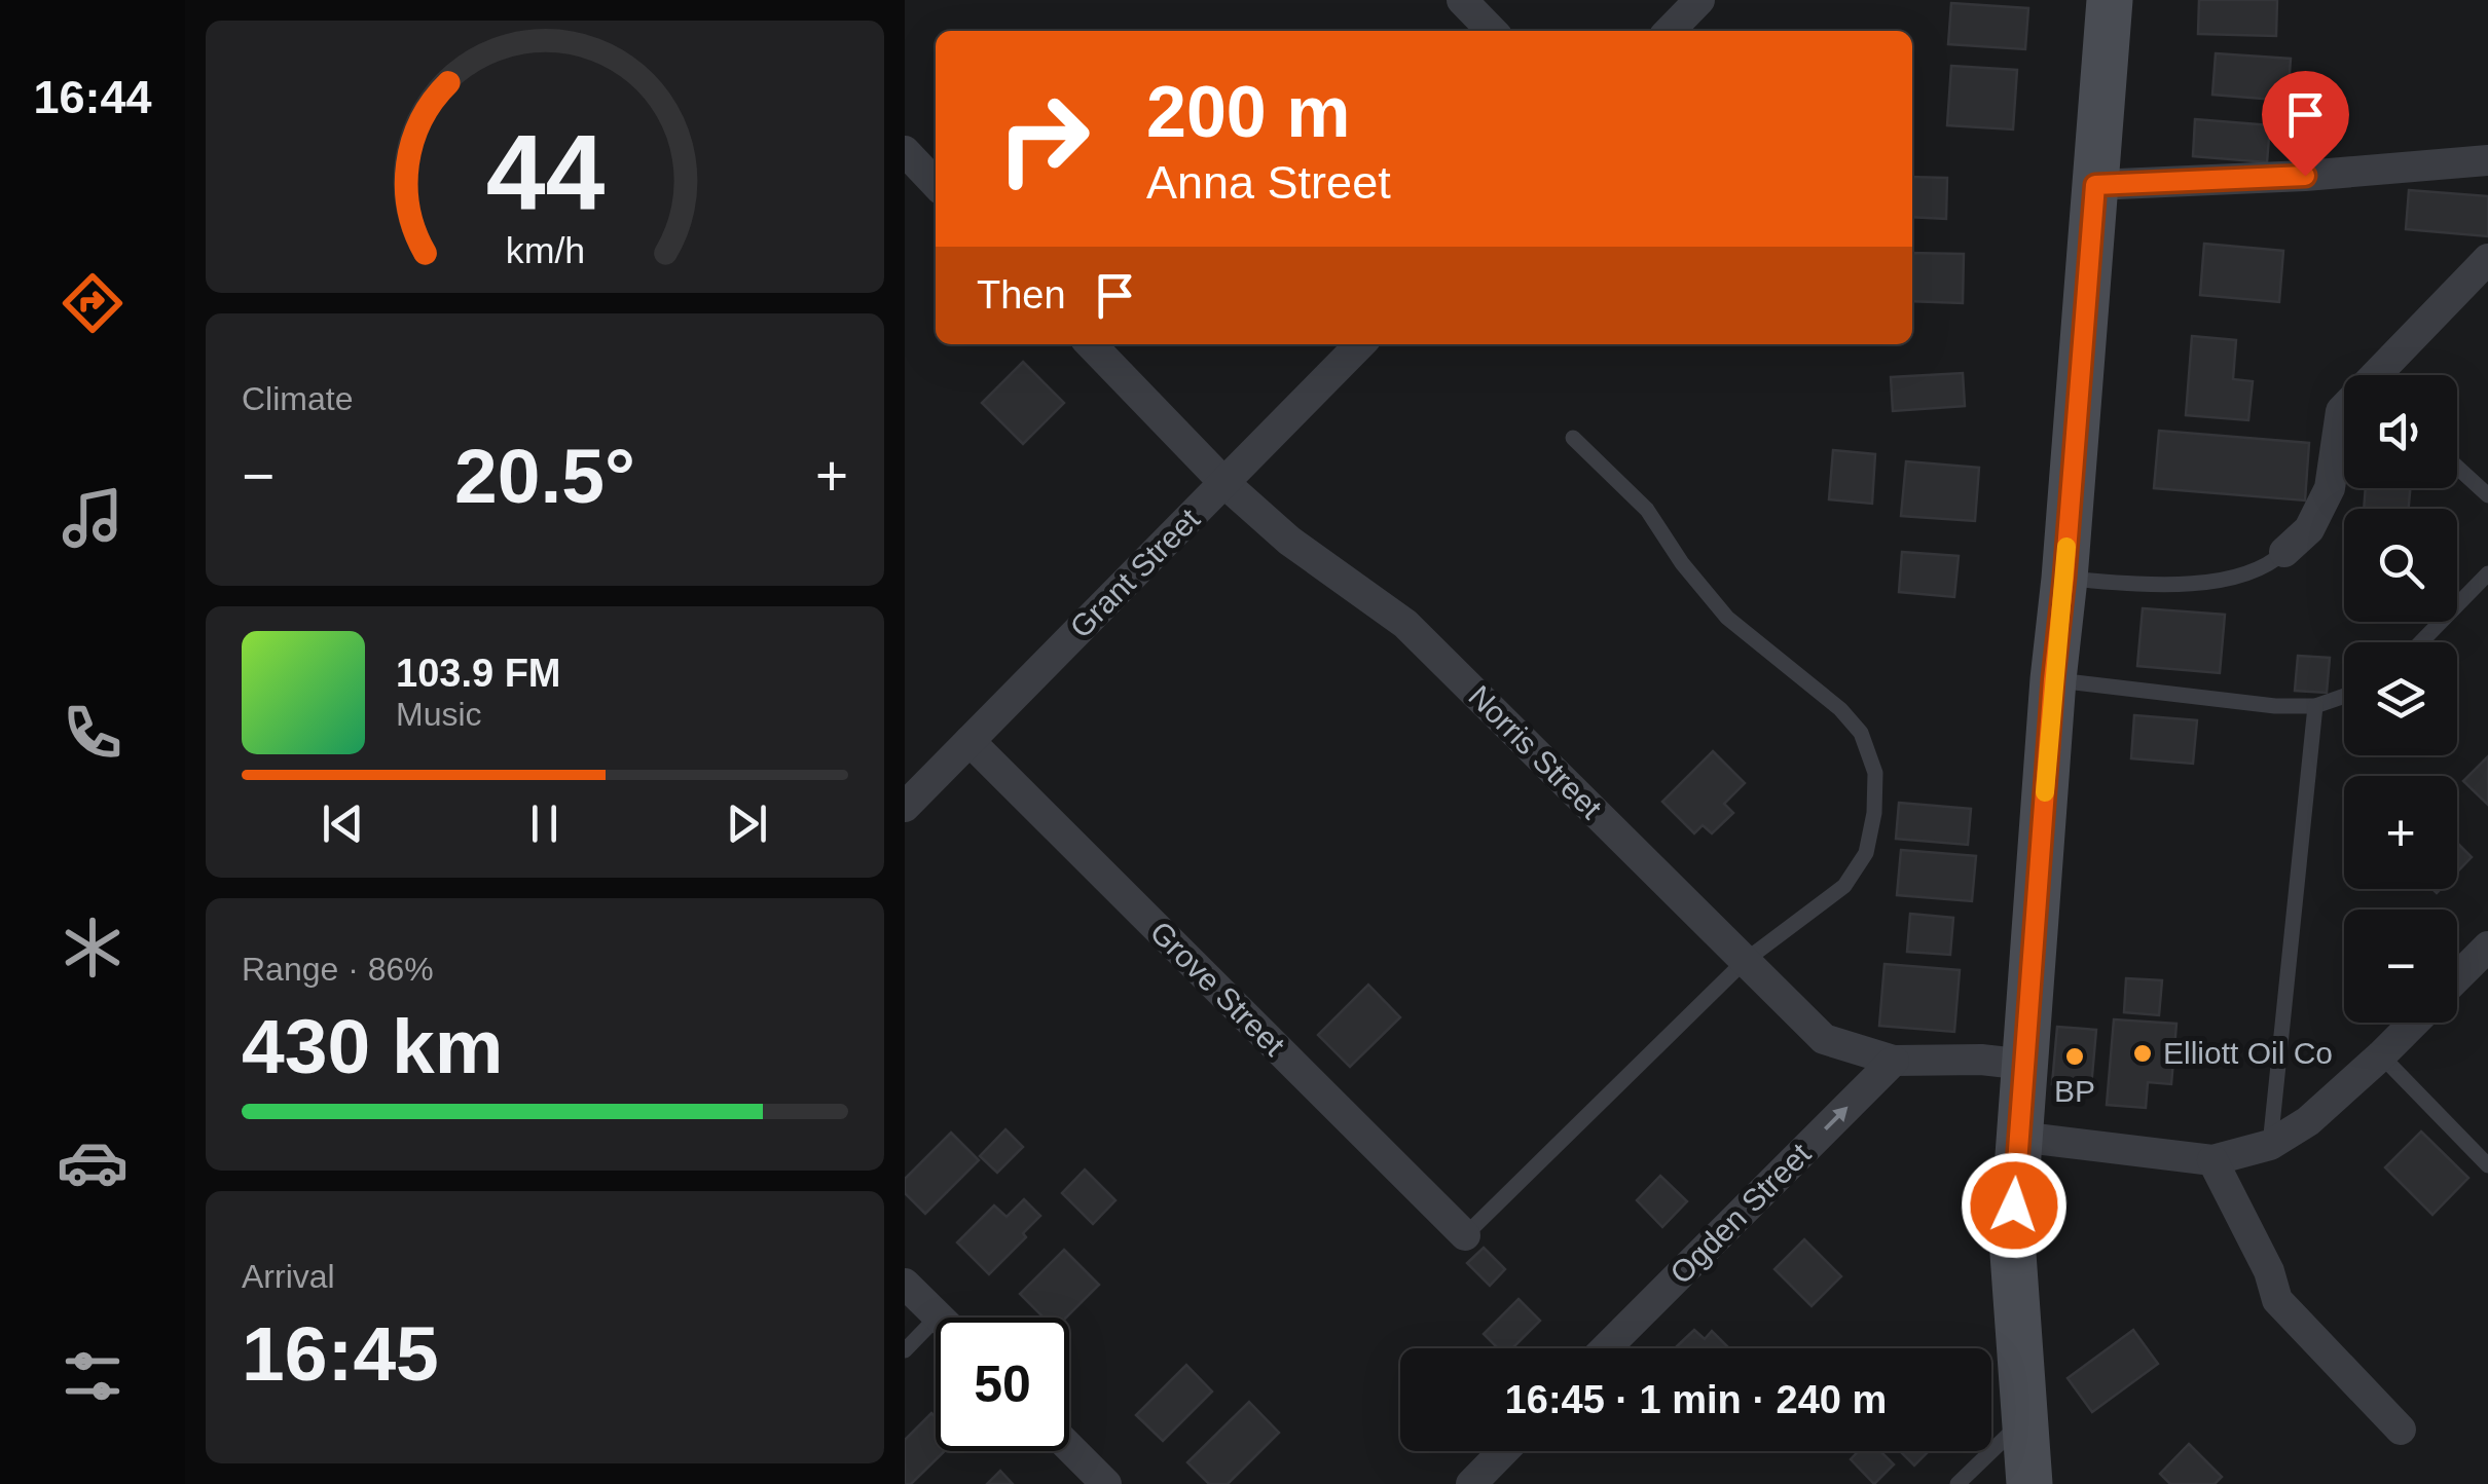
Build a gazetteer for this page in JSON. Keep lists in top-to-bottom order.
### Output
{
  "streets": {
    "street": [
      "Grant Street",
      "Norris Street",
      "Grove Street",
      "Ogden Street"
    ]
  },
  "crossings": [
    ["Grant Street", "Norris Street"],
    ["Grant Street", "Grove Street"],
    ["Norris Street", "Ogden Street"]
  ],
  "one_way": ["Ogden Street"],
  "places": ["Elliott Oil Co", "BP"],
  "page": {
    "tabs": "16:44",
    "turn": ["200 m", "Anna Street"],
    "then": "Then",
    "tile": [
      "Climate",
      ["Range · 86%", "430 km"],
      ["Arrival", "16:45"]
    ],
    "map_buttons": ["+", "−"],
    "heat": ["−", "20.5°", "+"],
    "song": ["103.9 FM", "Music"],
    "limit": "50",
    "trip": "16:45 · 1 min · 240 m",
    "gauge": ["44", "km/h"]
  }
}
